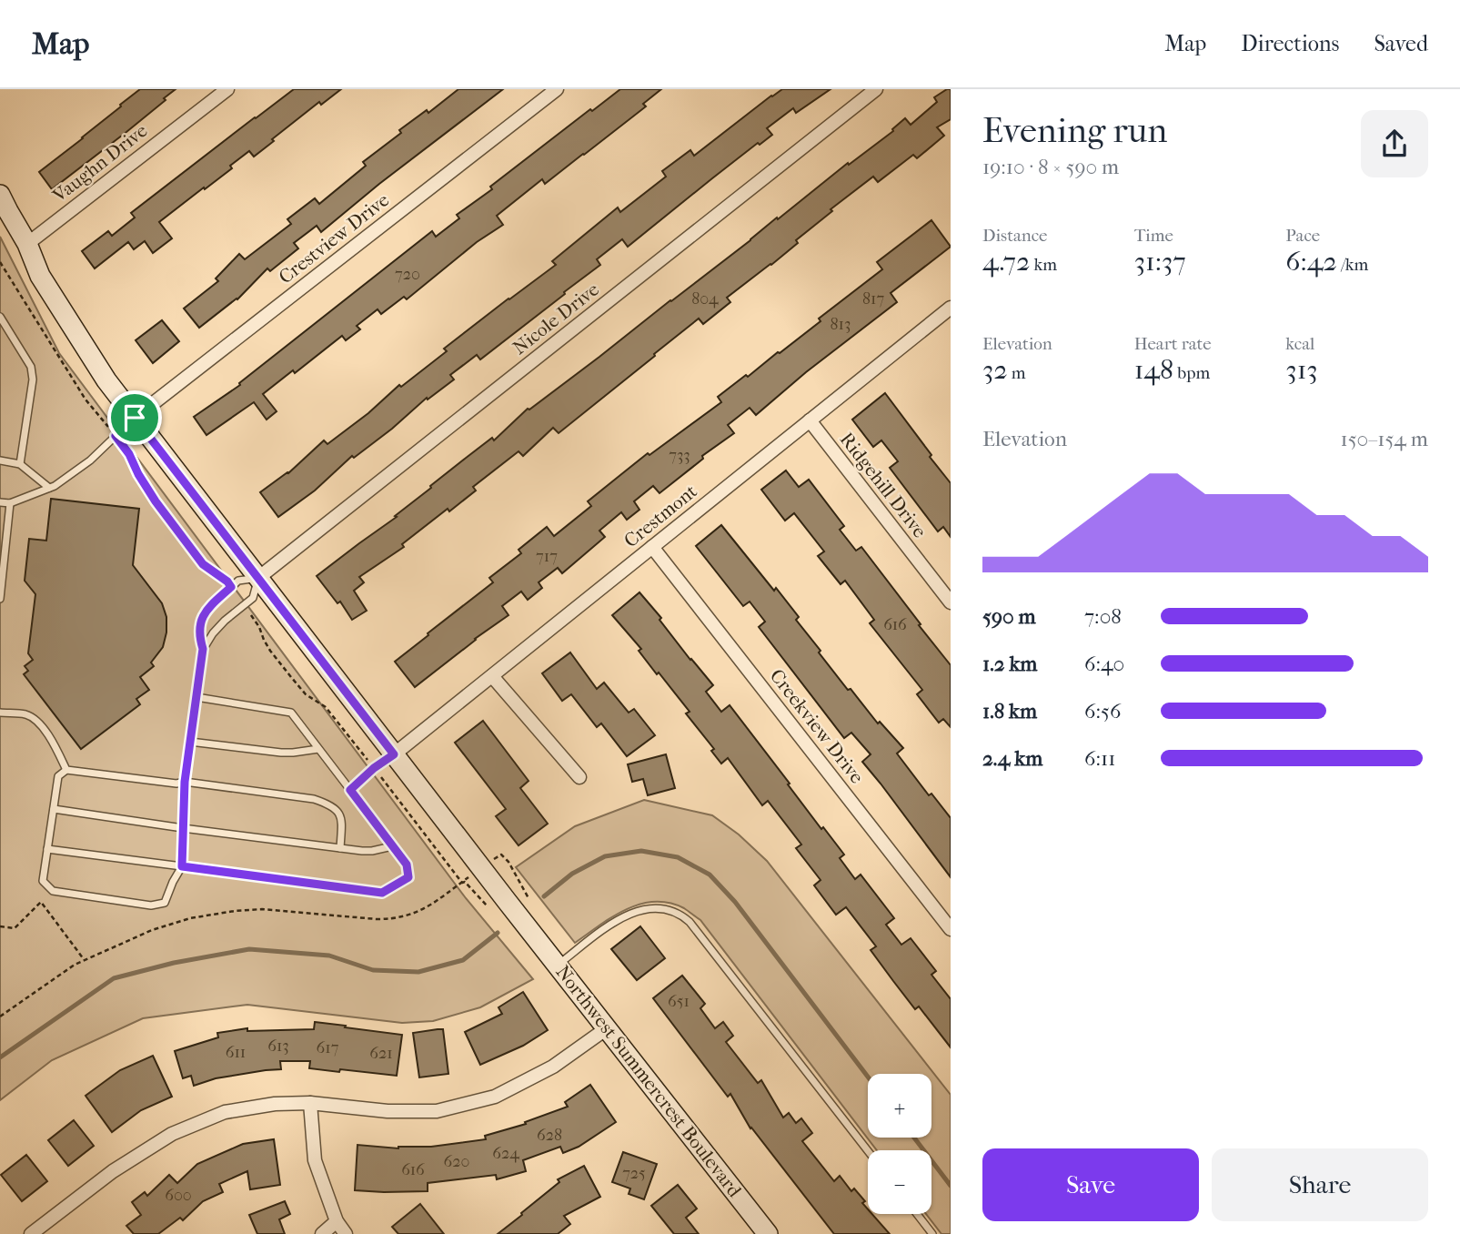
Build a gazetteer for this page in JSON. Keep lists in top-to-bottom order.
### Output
{
  "streets": {
    "street": [
      "Vaughn Drive",
      "Crestview Drive",
      "Nicole Drive",
      "Ridgehill Drive",
      "Crestmont",
      "Creekview Drive",
      "Northwest Summercrest Boulevard"
    ]
  },
  "crossings": [
    ["Ridgehill Drive", "Crestmont"],
    ["Crestmont", "Creekview Drive"],
    ["Crestmont", "Northwest Summercrest Boulevard"]
  ],
  "house_numbers": [
    "720",
    "804",
    "817",
    "813",
    "733",
    "717",
    "616",
    "651",
    "613",
    "617",
    "611",
    "621",
    "628",
    "624",
    "620",
    "616",
    "725",
    "600"
  ],
  "page": {
    "header": "Map",
    "nav": ["Map", "Directions", "Saved"],
    "heading": ["Evening run", "19:10 · 8 × 590 m"],
    "stats": [
      ["Distance", "4.72 km"],
      ["Time", "31:37"],
      ["Pace", "6:42 /km"],
      ["Elevation", "32 m"],
      ["Heart rate", "148 bpm"],
      ["kcal", "313"]
    ],
    "chart": ["Elevation", "150–154 m"],
    "list": [
      {
        "name": "590 m",
        "note": "7:08"
      },
      {
        "name": "1.2 km",
        "note": "6:40"
      },
      {
        "name": "1.8 km",
        "note": "6:56"
      },
      {
        "name": "2.4 km",
        "note": "6:11"
      }
    ],
    "map_buttons": ["+", "−"],
    "buttons": ["Save", "Share"]
  }
}
